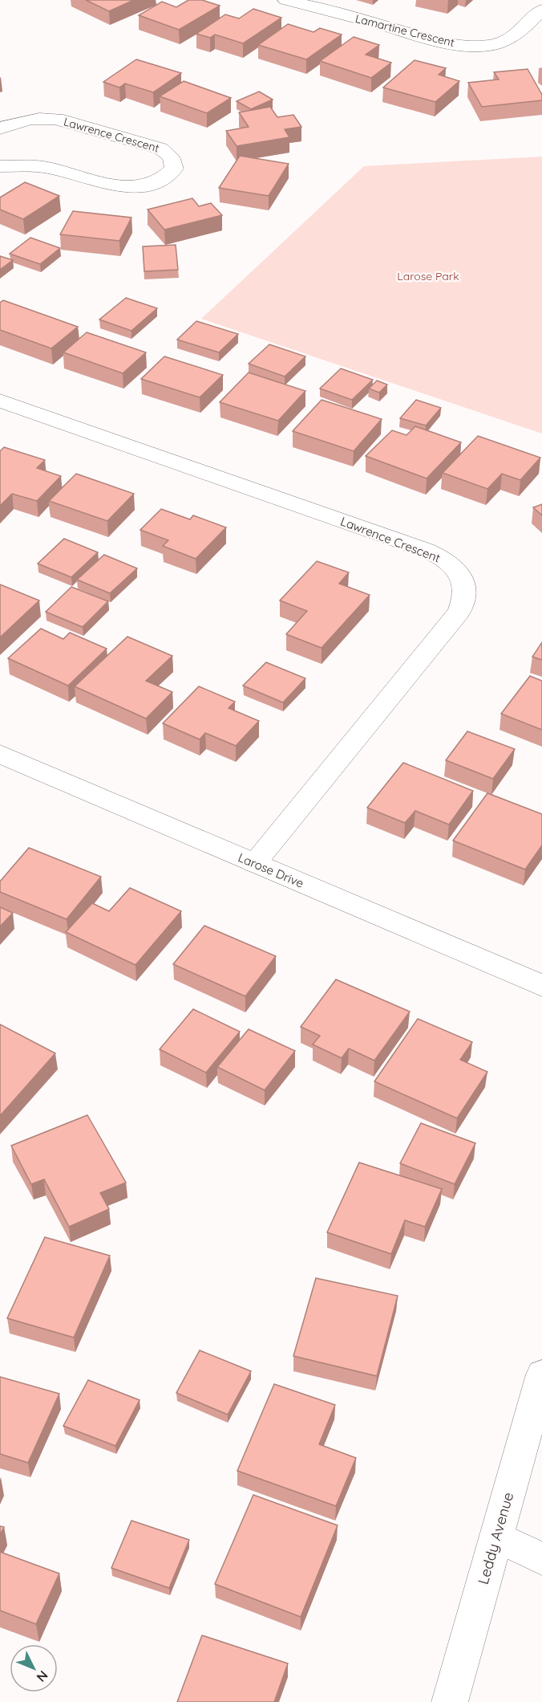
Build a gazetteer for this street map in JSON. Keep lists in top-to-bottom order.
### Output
{
  "streets": {
    "street": [
      "Lamartine Crescent",
      "Lawrence Crescent",
      "Larose Drive",
      "Leddy Avenue"
    ]
  },
  "crossings": [
    ["Lawrence Crescent", "Larose Drive"]
  ],
  "parks": ["Larose Park"],
  "north": "bottom right"
}
